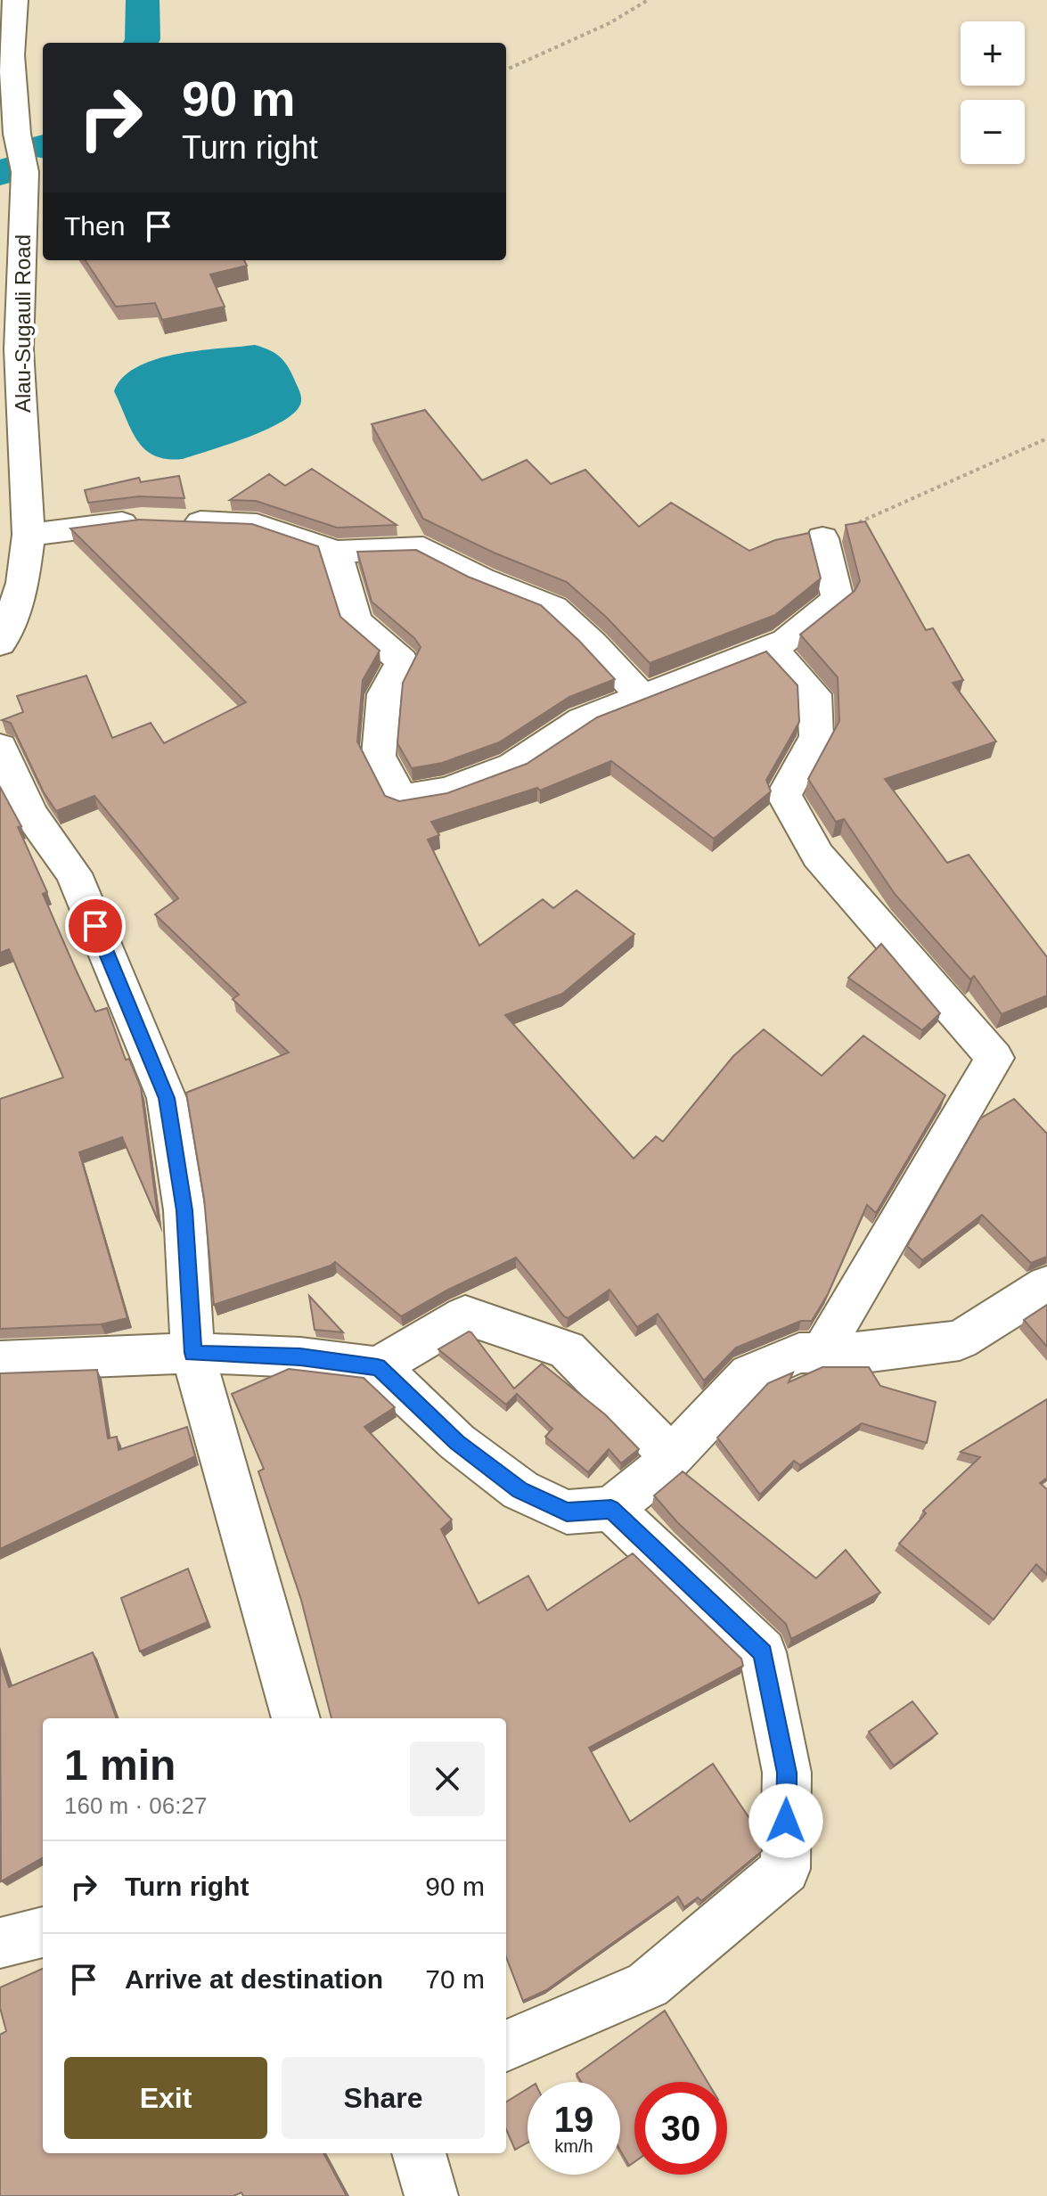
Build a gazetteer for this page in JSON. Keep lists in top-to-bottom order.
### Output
{
  "streets": {
    "street": ["Alau-Sugauli Road"]
  },
  "page": {
    "map_buttons": ["+", "−"],
    "turn": ["90 m", "Turn right"],
    "then": "Then",
    "heading": ["1 min", "160 m · 06:27"],
    "list": [
      {
        "name": "Turn right",
        "value": "90 m"
      },
      {
        "name": "Arrive at destination",
        "value": "70 m"
      }
    ],
    "buttons": ["Exit", "Share"],
    "speed": "19 km/h",
    "limit": "30"
  }
}
